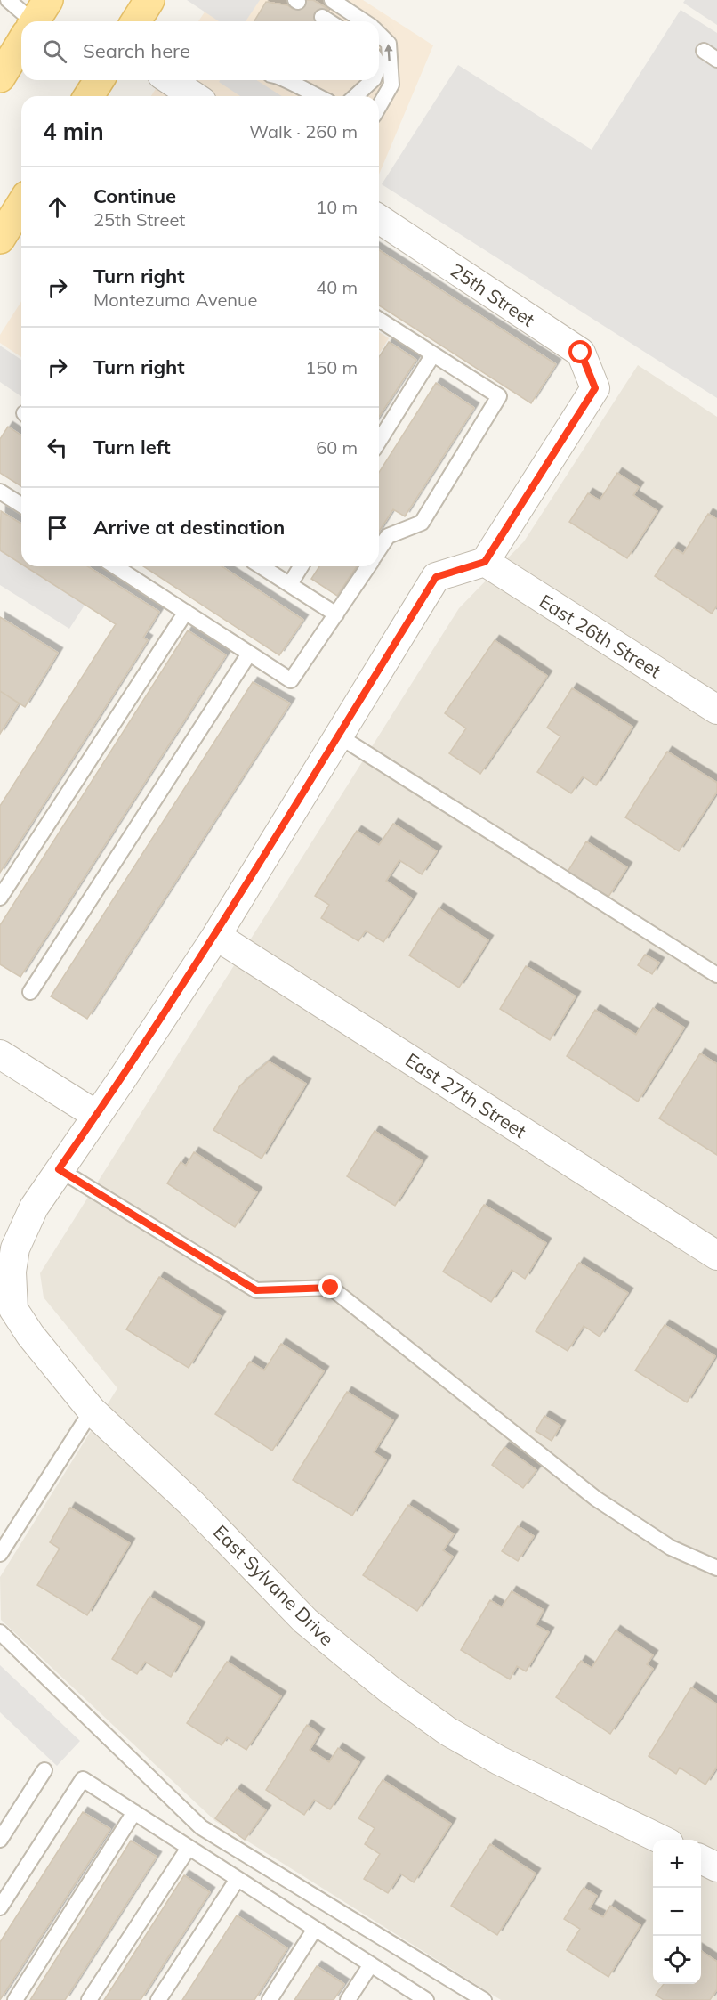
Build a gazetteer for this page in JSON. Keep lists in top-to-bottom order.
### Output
{
  "streets": {
    "street": [
      "25th Street",
      "East 26th Street",
      "East 27th Street",
      "East Sylvane Drive"
    ]
  },
  "crossings": [
    ["25th Street", "East 26th Street"],
    ["25th Street", "East Sylvane Drive"],
    ["East 26th Street", "East Sylvane Drive"],
    ["East 27th Street", "East Sylvane Drive"]
  ],
  "page": {
    "search": "Search here",
    "heading": ["4 min", "Walk · 260 m"],
    "list": [
      ["Continue", "25th Street", "10 m"],
      ["Turn right", "Montezuma Avenue", "40 m"],
      ["Turn right", "150 m"],
      ["Turn left", "60 m"],
      "Arrive at destination"
    ],
    "map_buttons": ["+", "−"]
  }
}
